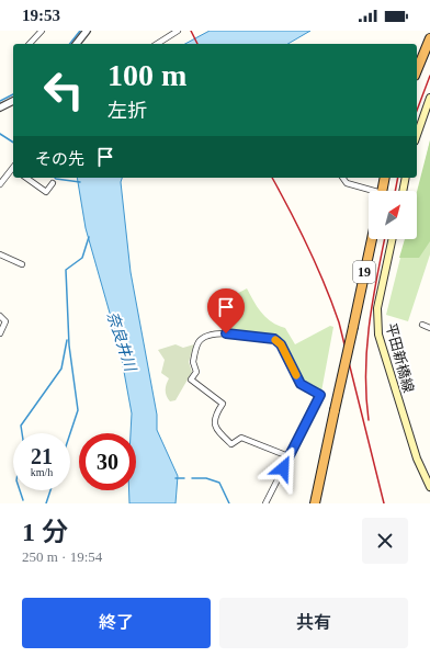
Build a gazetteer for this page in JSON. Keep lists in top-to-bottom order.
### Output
{
  "streets": {
    "highway": ["19"],
    "main road": ["平田新橋線"]
  },
  "water": ["奈良井川"],
  "north": "top right",
  "page": {
    "status": "19:53",
    "turn": ["100 m", "左折"],
    "then": "その先",
    "speed": "21 km/h",
    "limit": "30",
    "heading": ["1 分", "250 m · 19:54"],
    "buttons": ["終了", "共有"]
  }
}
